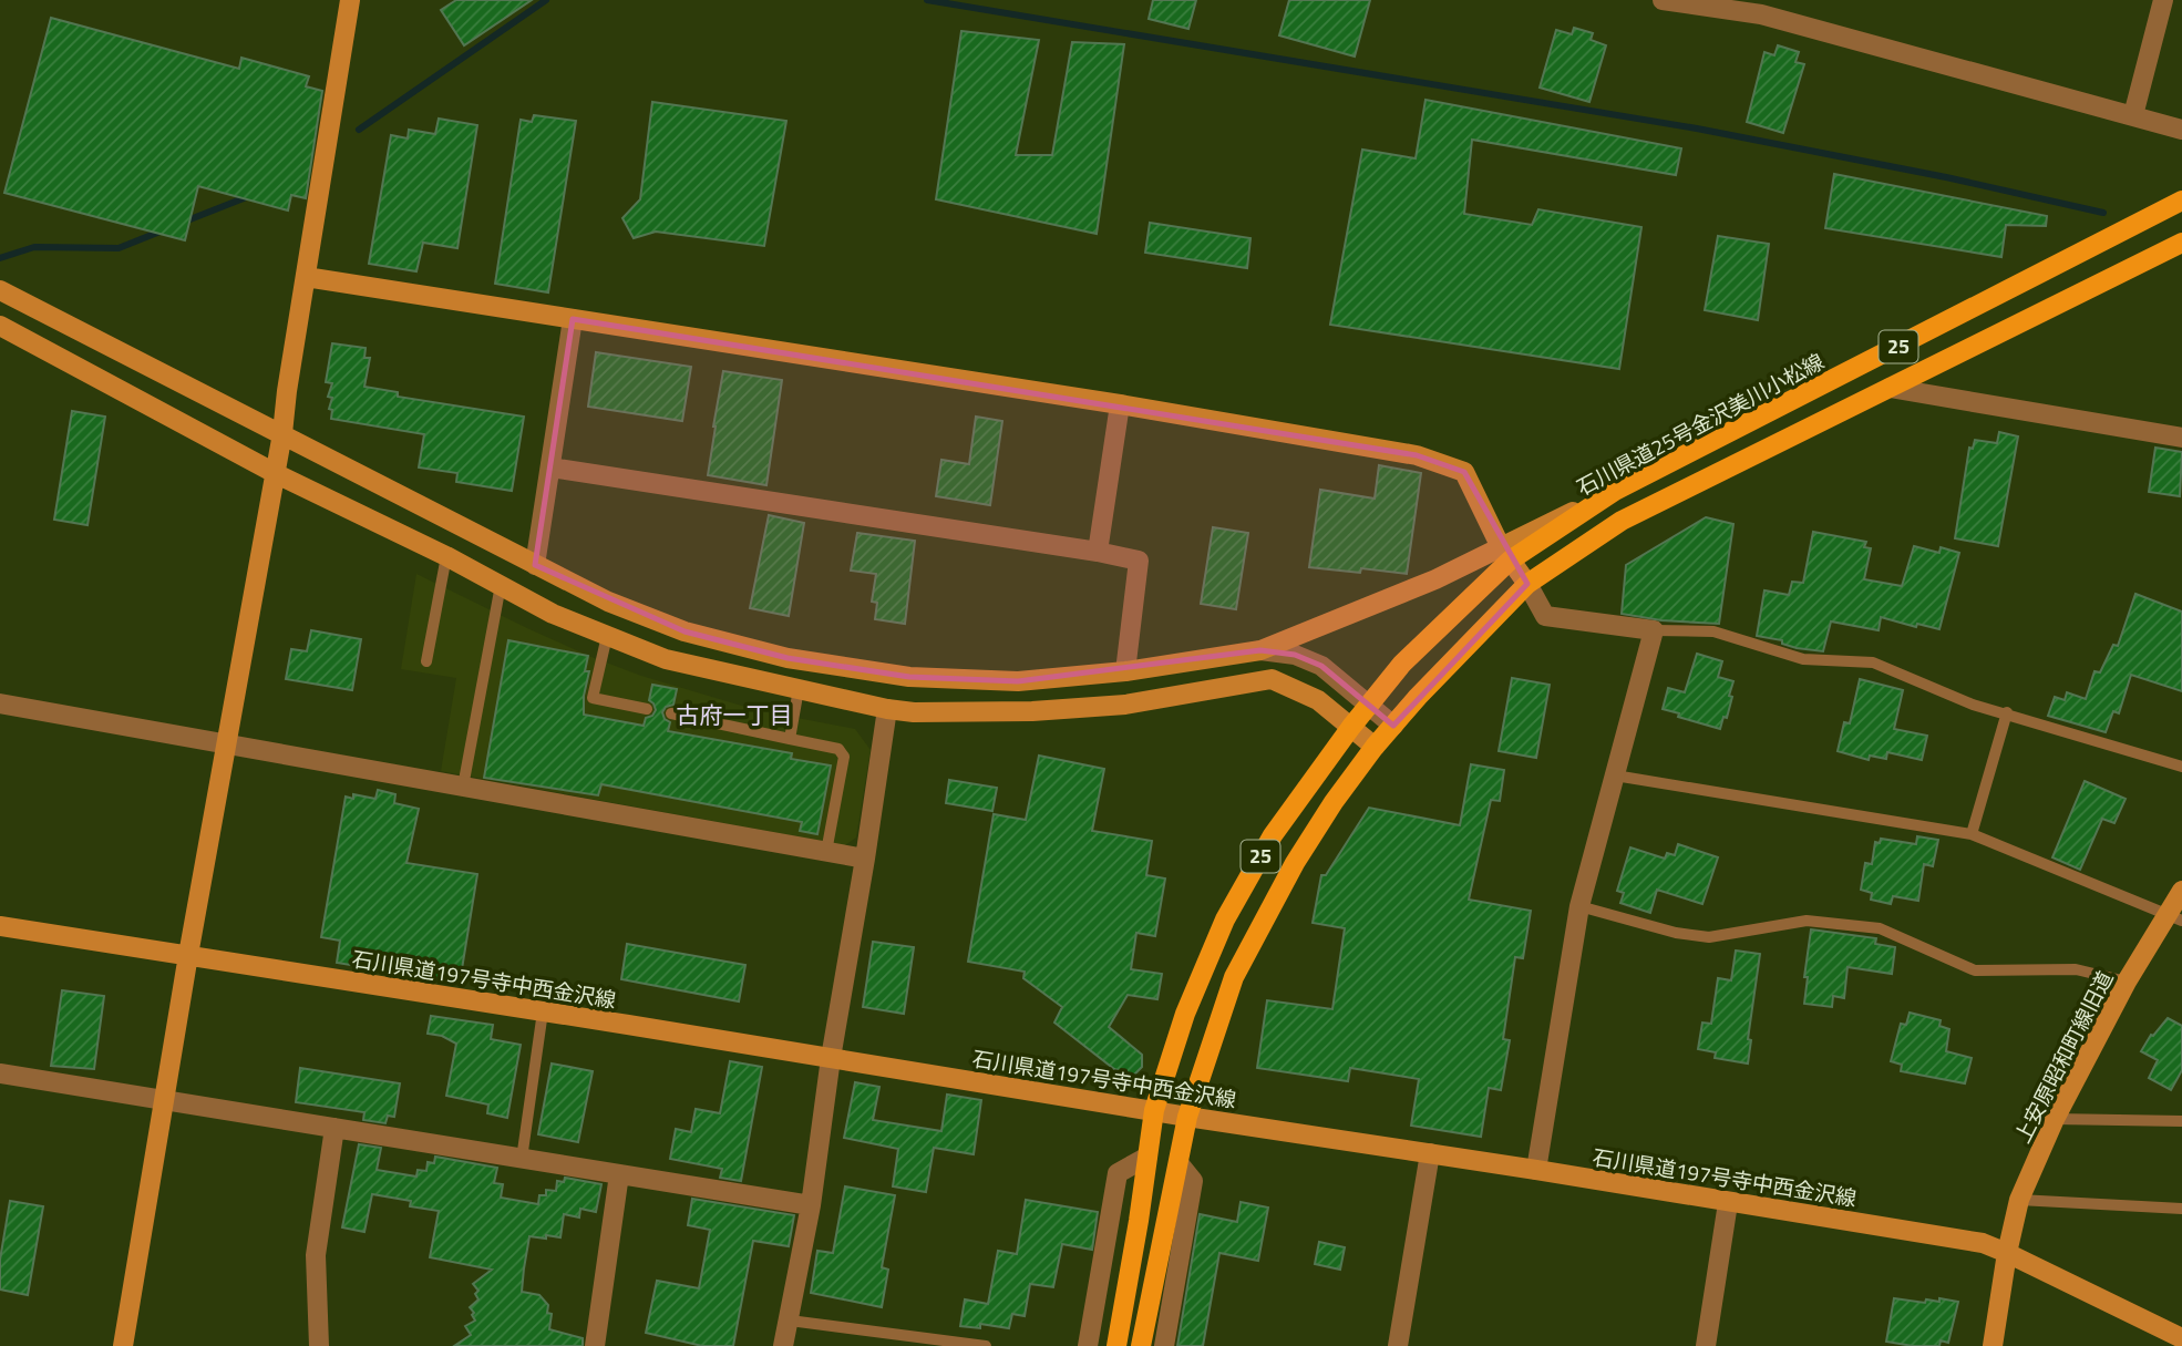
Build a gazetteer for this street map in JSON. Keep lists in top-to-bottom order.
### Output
{
  "streets": {
    "main road": ["25", "石川県道25号金沢美川小松線"],
    "street": ["石川県道197号寺中西金沢線", "上安原昭和町線旧道"]
  },
  "crossings": [
    ["25", "石川県道197号寺中西金沢線"],
    ["石川県道25号金沢美川小松線", "石川県道197号寺中西金沢線"],
    ["石川県道197号寺中西金沢線", "上安原昭和町線旧道"]
  ],
  "districts": ["古府一丁目"]
}
